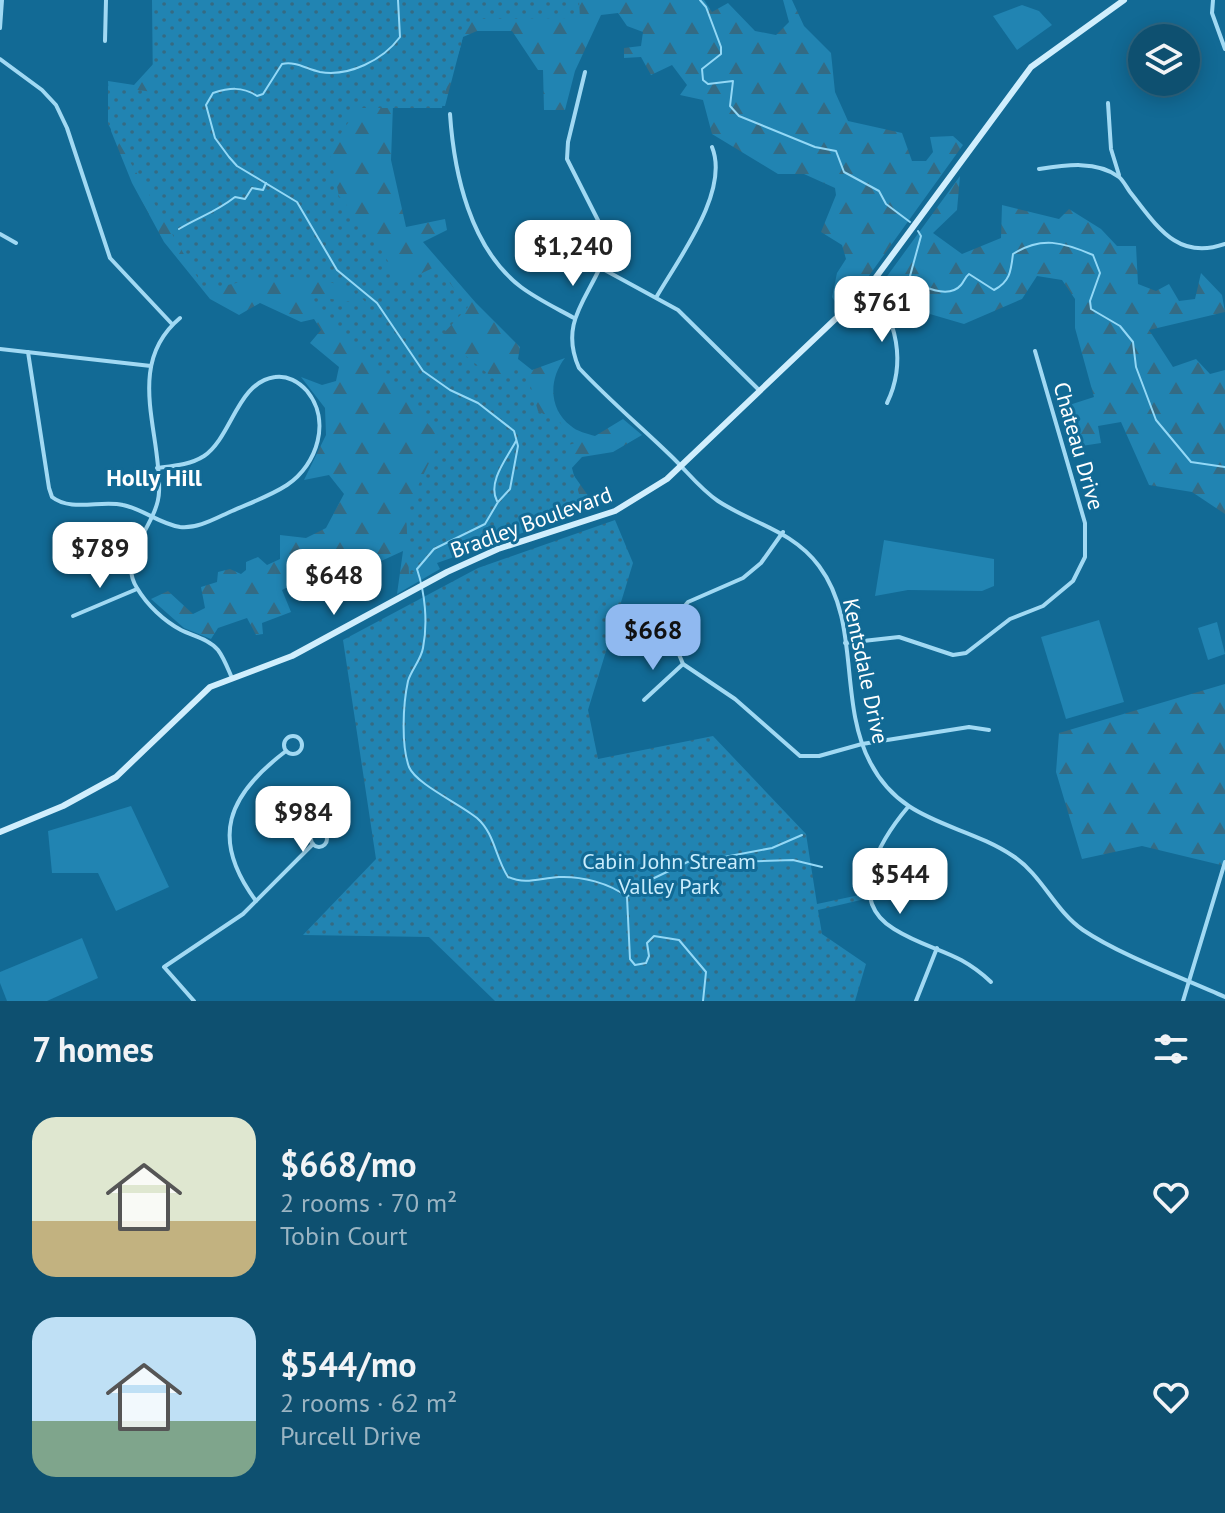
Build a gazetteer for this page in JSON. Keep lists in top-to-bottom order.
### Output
{
  "streets": {
    "main road": ["Bradley Boulevard"],
    "street": ["Chateau Drive", "Kentsdale Drive"]
  },
  "crossings": [
    ["Chateau Drive", "Kentsdale Drive"],
    ["Bradley Boulevard", "Kentsdale Drive"]
  ],
  "districts": ["Holly Hill"],
  "parks": ["Cabin John Stream Valley Park"],
  "page": {
    "price": [
      "$1,240",
      "$761",
      "$789",
      "$648",
      "$668",
      "$984",
      "$544"
    ],
    "heading": "7 homes",
    "list": [
      {
        "name": "$668/mo",
        "note": "2 rooms · 70 m² · Tobin Court"
      },
      {
        "name": "$544/mo",
        "note": "2 rooms · 62 m² · Purcell Drive"
      }
    ]
  }
}
